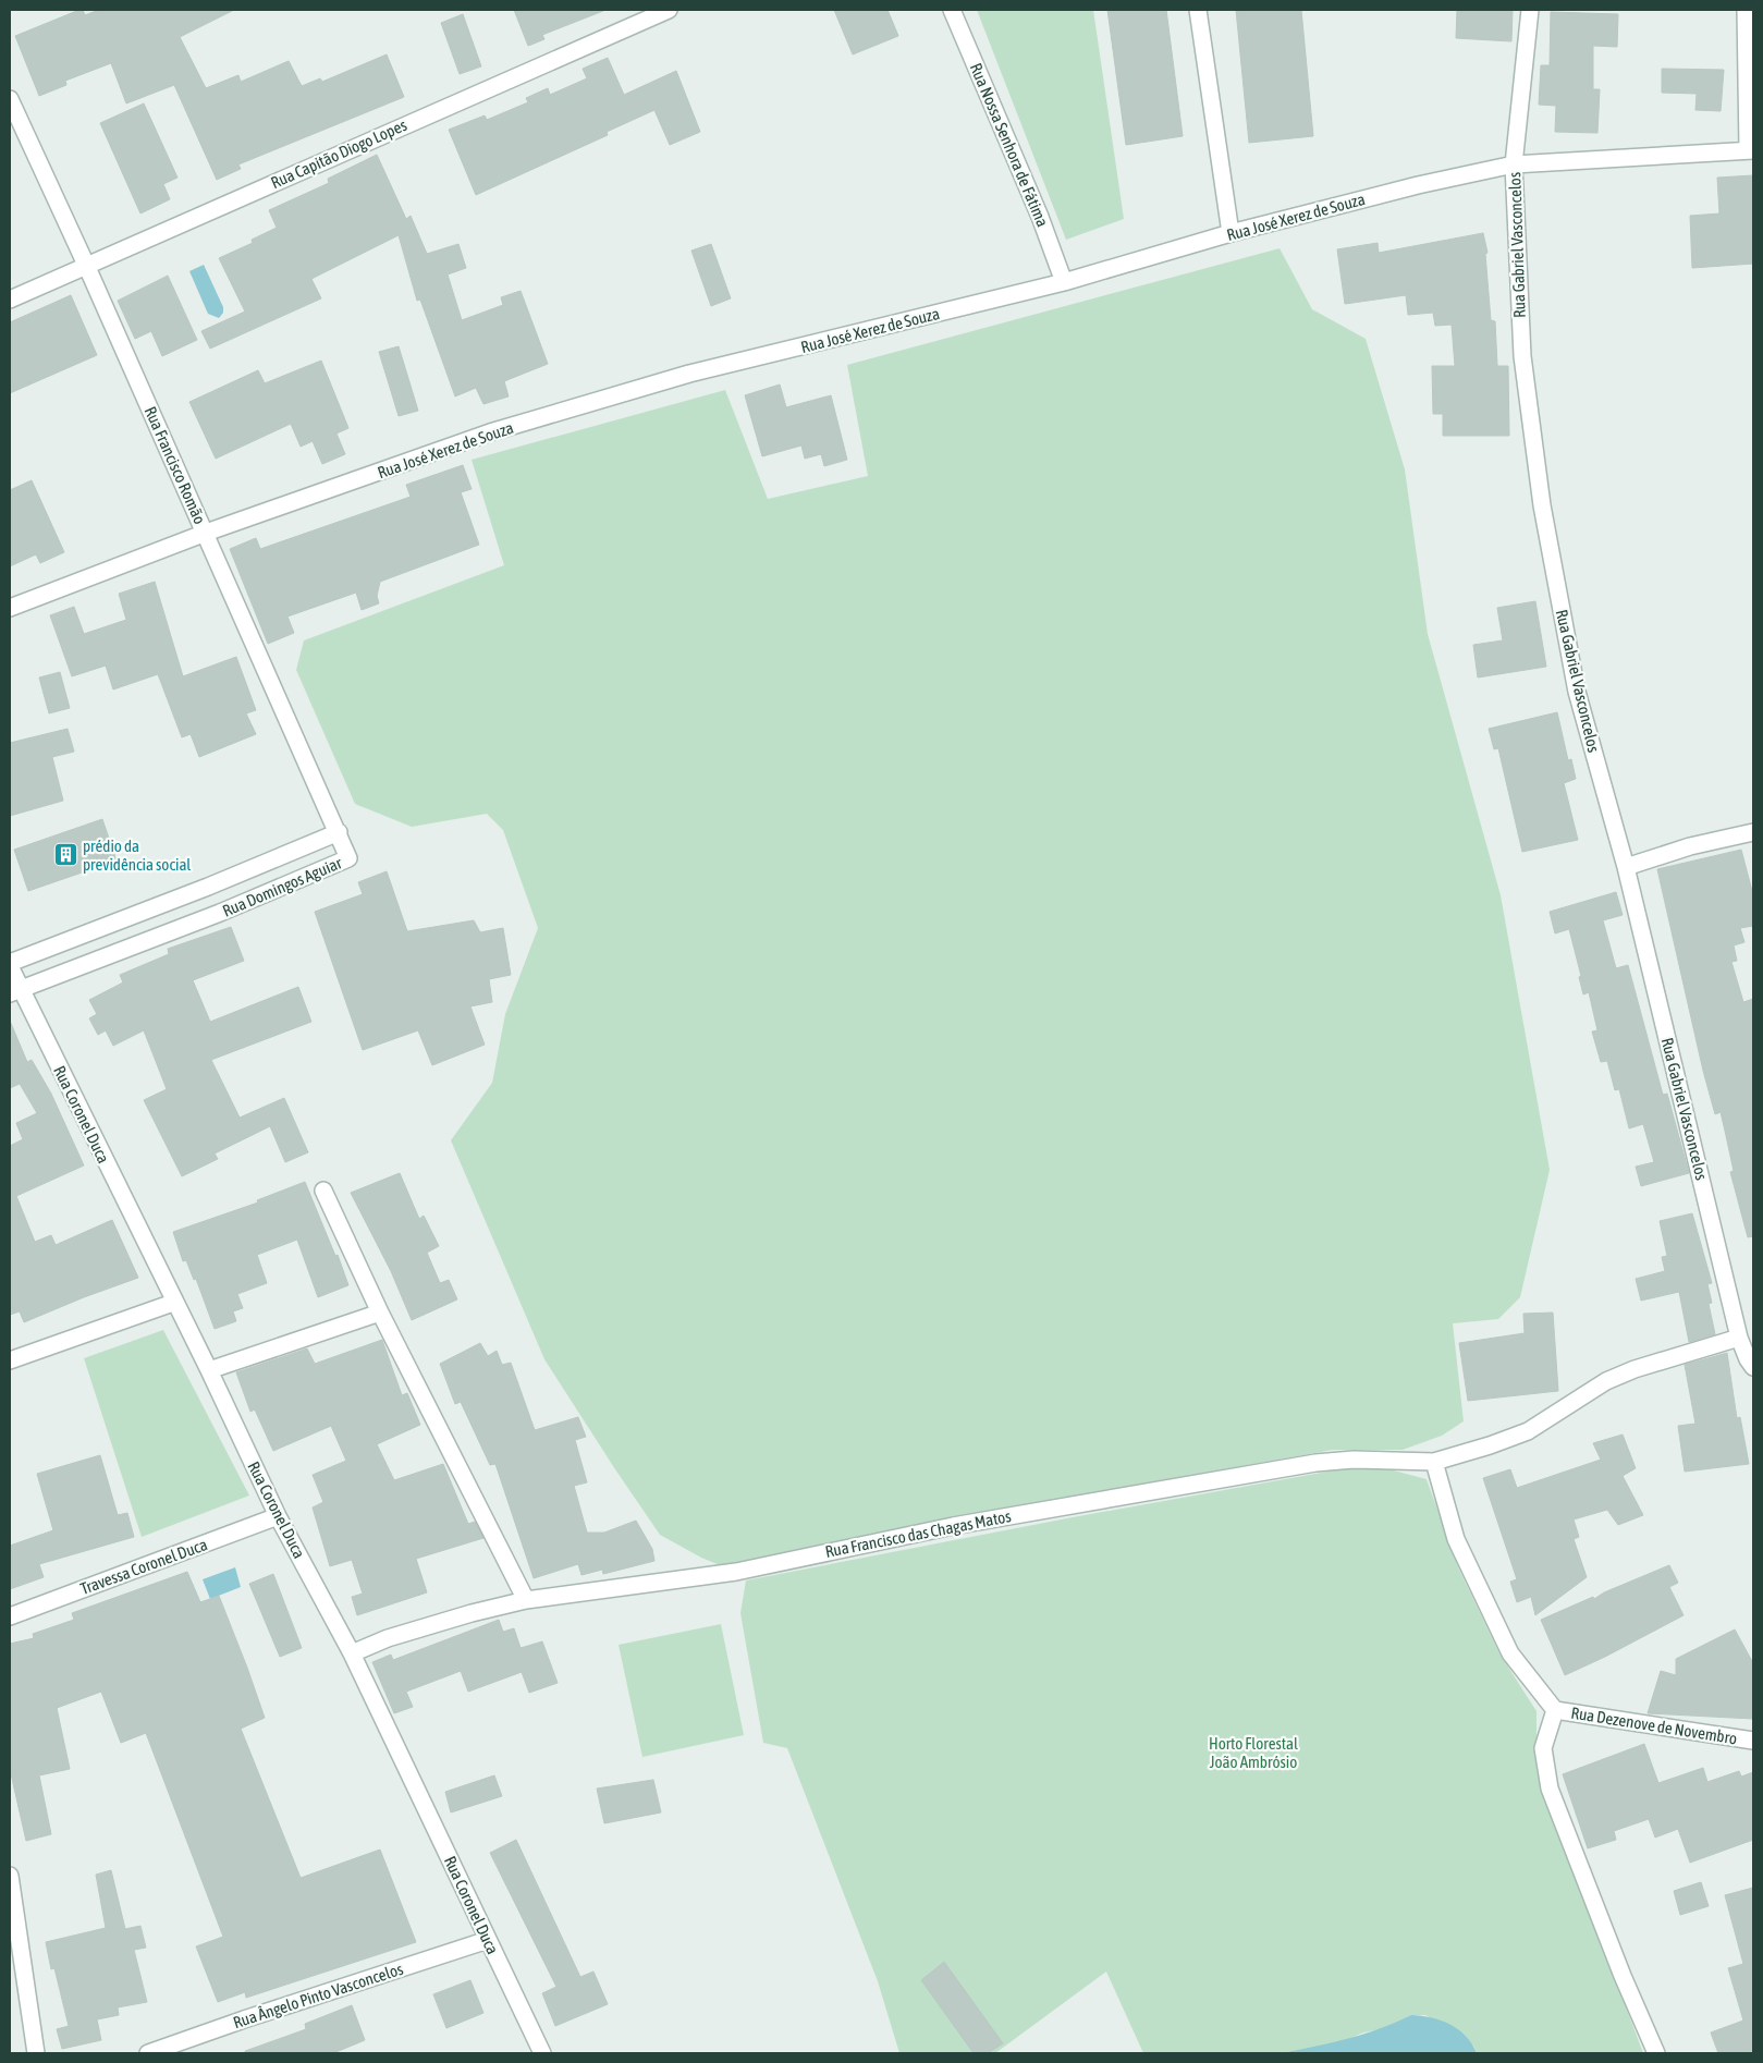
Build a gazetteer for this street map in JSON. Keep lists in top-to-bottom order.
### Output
{
  "streets": {
    "street": [
      "Rua Nossa Senhora de Fátima",
      "Rua Capitão Diogo Lopes",
      "Rua José Xerez de Souza",
      "Rua Gabriel Vasconcelos",
      "Rua Francisco Romão",
      "Rua Domingos Aguiar",
      "Rua Coronel Duca",
      "Rua Francisco das Chagas Matos",
      "Travessa Coronel Duca",
      "Rua Dezenove de Novembro",
      "Rua Ângelo Pinto Vasconcelos"
    ]
  },
  "crossings": [
    ["Rua Nossa Senhora de Fátima", "Rua José Xerez de Souza"],
    ["Rua Capitão Diogo Lopes", "Rua Francisco Romão"],
    ["Rua José Xerez de Souza", "Rua Gabriel Vasconcelos"],
    ["Rua José Xerez de Souza", "Rua Francisco Romão"],
    ["Rua Gabriel Vasconcelos", "Rua Francisco das Chagas Matos"],
    ["Rua Francisco Romão", "Rua Domingos Aguiar"],
    ["Rua Domingos Aguiar", "Rua Coronel Duca"],
    ["Rua Coronel Duca", "Rua Francisco das Chagas Matos"],
    ["Rua Coronel Duca", "Travessa Coronel Duca"],
    ["Rua Coronel Duca", "Rua Ângelo Pinto Vasconcelos"]
  ],
  "parks": ["Horto Florestal João Ambrósio"],
  "places": {
    "building": ["prédio da previdência social"]
  }
}
